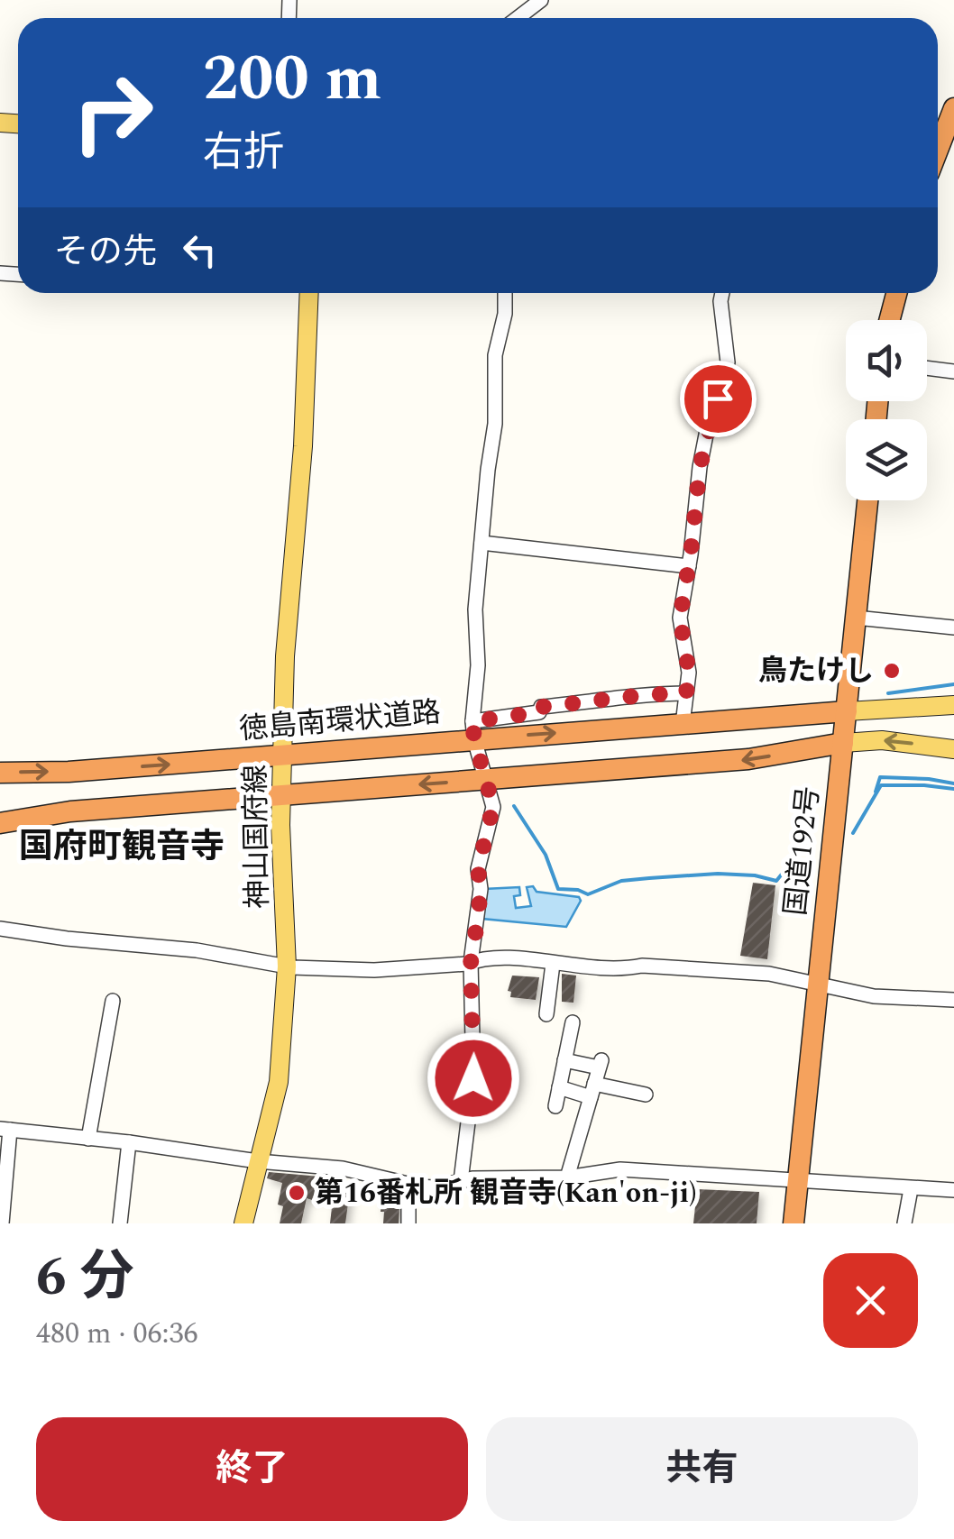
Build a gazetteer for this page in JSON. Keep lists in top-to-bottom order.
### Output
{
  "streets": {
    "highway": ["徳島南環状道路", "国道192号"],
    "main road": ["神山国府線"]
  },
  "crossings": [
    ["徳島南環状道路", "神山国府線"],
    ["徳島南環状道路", "国道192号"]
  ],
  "districts": ["国府町観音寺"],
  "places": ["鳥たけし", "第16番札所 観音寺(Kan'on-ji)"],
  "page": {
    "turn": ["200 m", "右折"],
    "then": "その先",
    "heading": ["6 分", "480 m · 06:36"],
    "buttons": ["終了", "共有"]
  }
}
